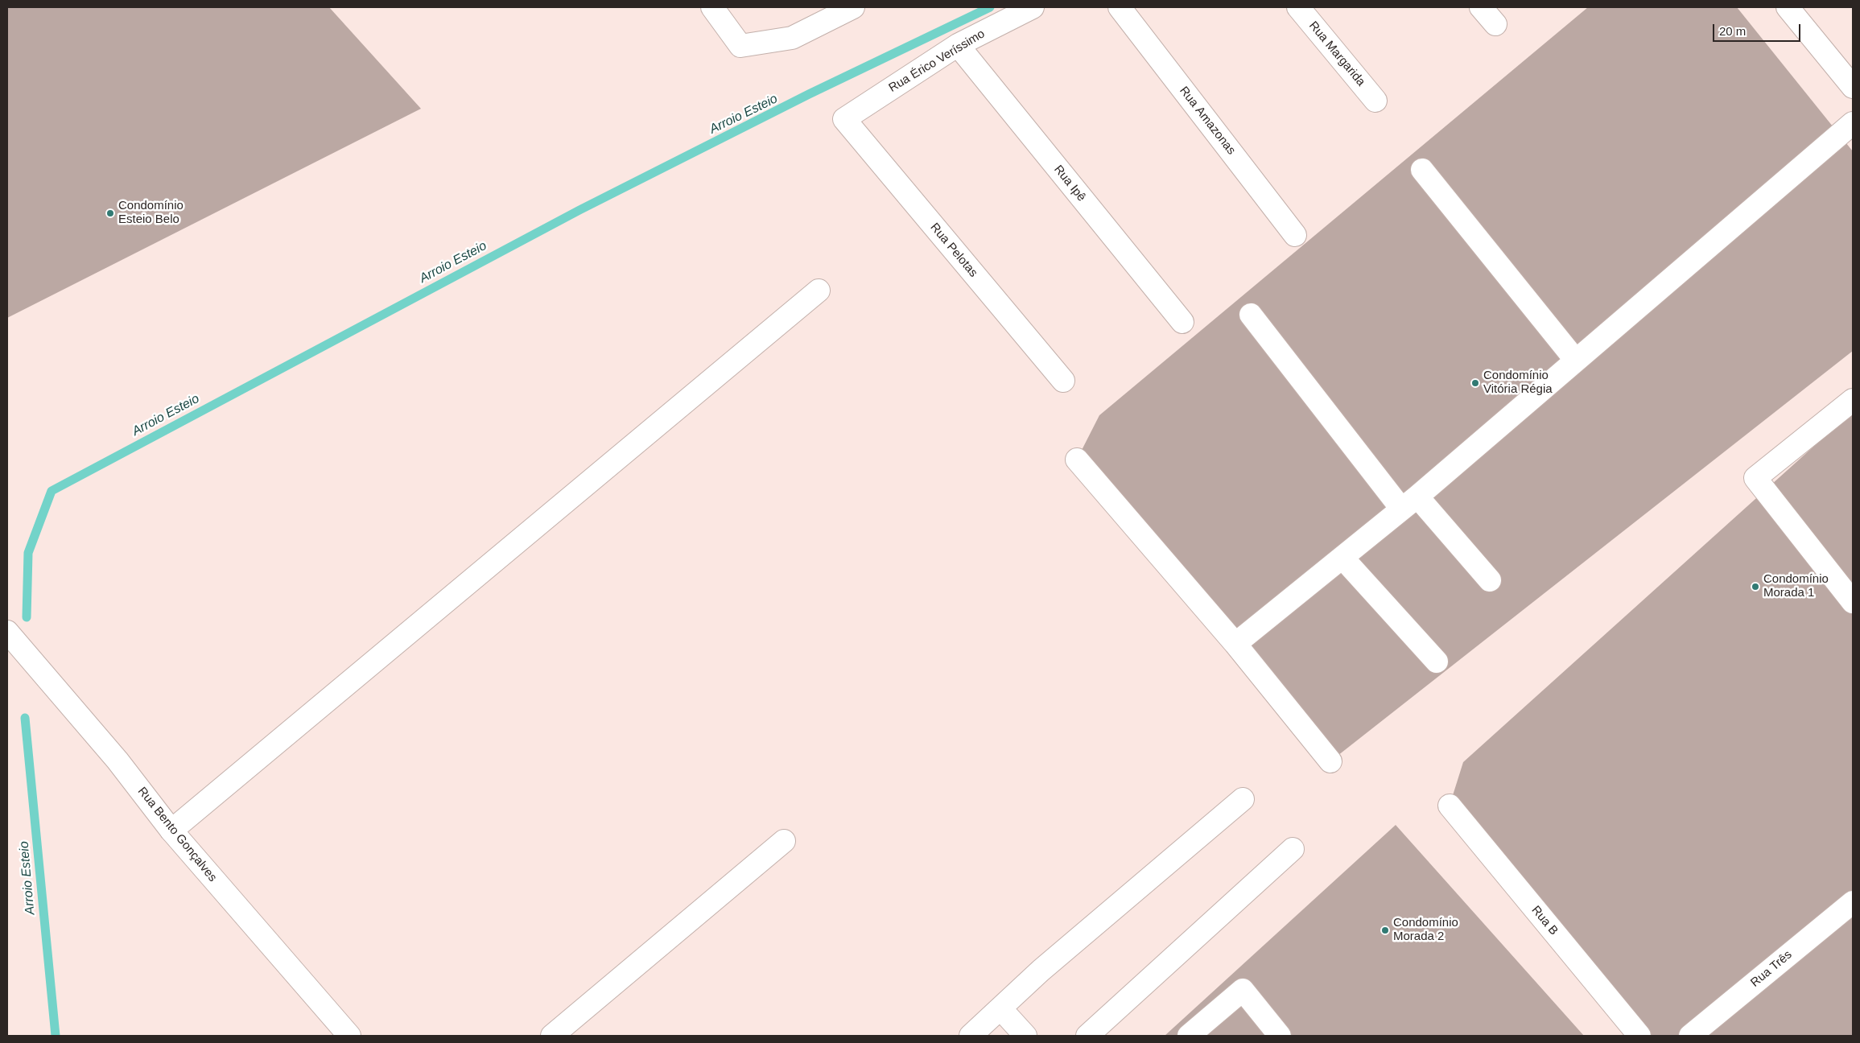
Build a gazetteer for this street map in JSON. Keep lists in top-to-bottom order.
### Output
{
  "streets": {
    "street": [
      "Rua Margarida",
      "Rua Érico Veríssimo",
      "Rua Amazonas",
      "Rua Ipê",
      "Rua Pelotas",
      "Rua Bento Gonçalves",
      "Rua B",
      "Rua Três"
    ]
  },
  "crossings": [
    ["Rua Érico Veríssimo", "Rua Ipê"],
    ["Rua Érico Veríssimo", "Rua Pelotas"]
  ],
  "water": ["Arroio Esteio"],
  "places": [
    "Condomínio Esteio Belo",
    "Condomínio Vitória Régia",
    "Condomínio Morada 1",
    "Condomínio Morada 2"
  ],
  "scale_bar": "20 m"
}
